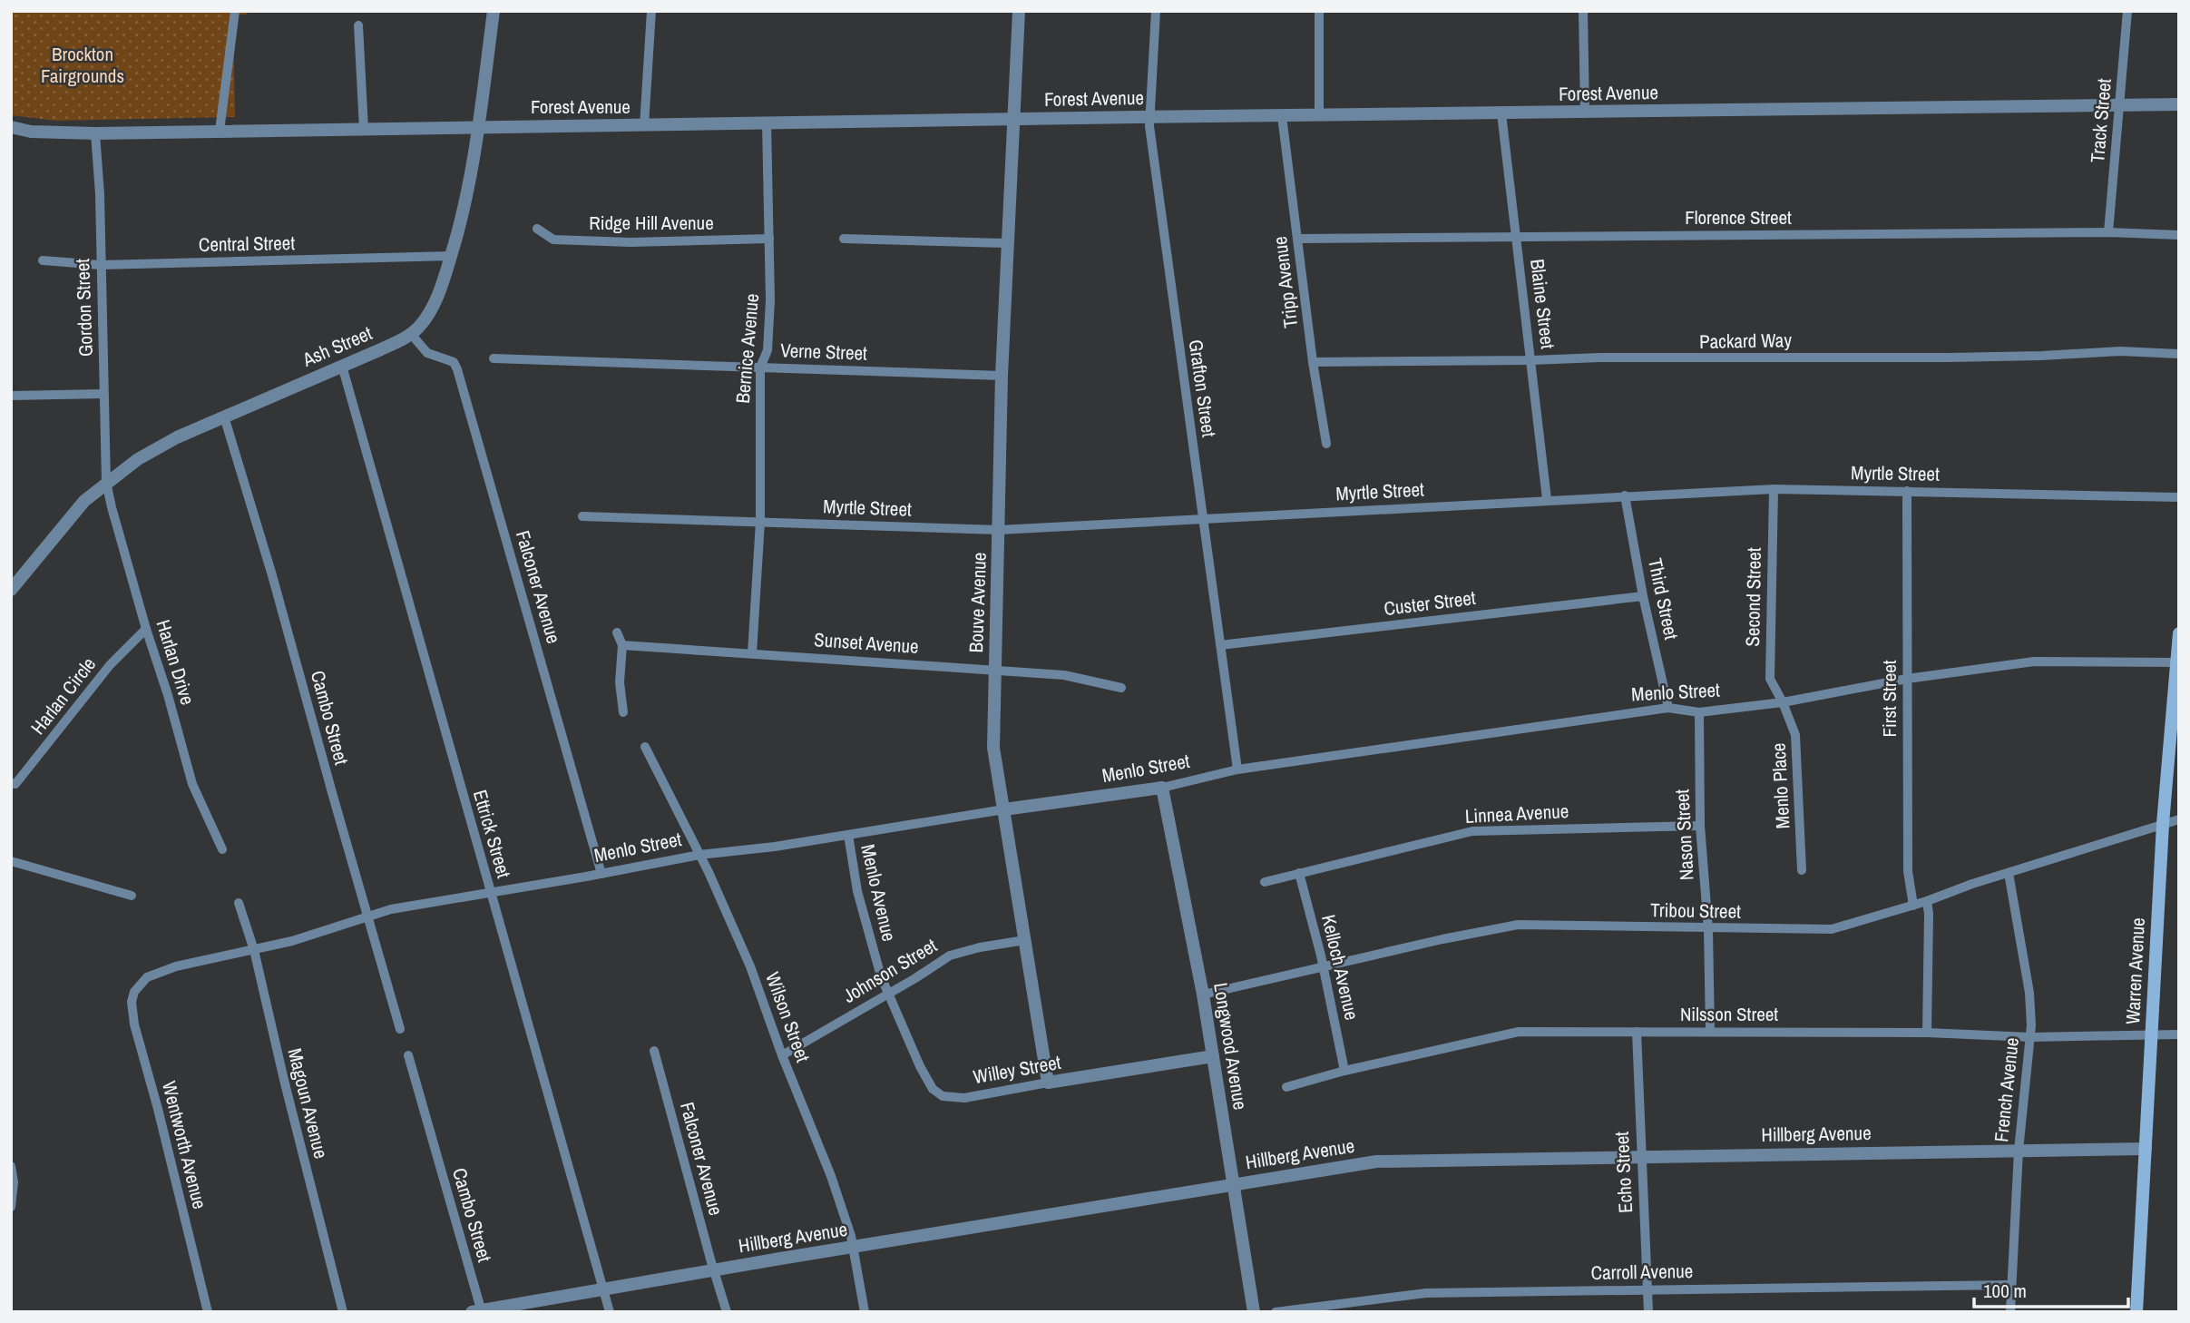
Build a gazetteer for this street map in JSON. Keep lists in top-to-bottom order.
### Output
{
  "streets": {
    "main road": ["Warren Avenue"],
    "street": [
      "Forest Avenue",
      "Track Street",
      "Florence Street",
      "Ridge Hill Avenue",
      "Central Street",
      "Tripp Avenue",
      "Blaine Street",
      "Gordon Street",
      "Packard Way",
      "Ash Street",
      "Bernice Avenue",
      "Verne Street",
      "Grafton Street",
      "Myrtle Street",
      "Falconer Avenue",
      "Second Street",
      "Third Street",
      "Bouve Avenue",
      "Custer Street",
      "Sunset Avenue",
      "Harlan Drive",
      "Menlo Street",
      "Harlan Circle",
      "First Street",
      "Cambo Street",
      "Menlo Place",
      "Linnea Avenue",
      "Ettrick Street",
      "Nason Street",
      "Menlo Avenue",
      "Tribou Street",
      "Kelloch Avenue",
      "Johnson Street",
      "Nilsson Street",
      "Wilson Street",
      "Longwood Avenue",
      "Willey Street",
      "French Avenue",
      "Magoun Avenue",
      "Hillberg Avenue",
      "Wentworth Avenue",
      "Echo Street",
      "Carroll Avenue"
    ]
  },
  "crossings": [
    ["Forest Avenue", "Track Street"],
    ["Forest Avenue", "Tripp Avenue"],
    ["Forest Avenue", "Blaine Street"],
    ["Forest Avenue", "Gordon Street"],
    ["Forest Avenue", "Ash Street"],
    ["Forest Avenue", "Bernice Avenue"],
    ["Forest Avenue", "Grafton Street"],
    ["Forest Avenue", "Bouve Avenue"],
    ["Track Street", "Florence Street"],
    ["Florence Street", "Tripp Avenue"],
    ["Florence Street", "Blaine Street"],
    ["Ridge Hill Avenue", "Bernice Avenue"],
    ["Central Street", "Gordon Street"],
    ["Central Street", "Ash Street"],
    ["Tripp Avenue", "Packard Way"],
    ["Blaine Street", "Packard Way"],
    ["Blaine Street", "Myrtle Street"],
    ["Gordon Street", "Ash Street"],
    ["Gordon Street", "Harlan Drive"],
    ["Ash Street", "Falconer Avenue"],
    ["Ash Street", "Harlan Drive"],
    ["Ash Street", "Cambo Street"],
    ["Ash Street", "Ettrick Street"],
    ["Bernice Avenue", "Verne Street"],
    ["Bernice Avenue", "Myrtle Street"],
    ["Bernice Avenue", "Sunset Avenue"],
    ["Verne Street", "Bouve Avenue"],
    ["Grafton Street", "Myrtle Street"],
    ["Grafton Street", "Custer Street"],
    ["Grafton Street", "Menlo Street"],
    ["Myrtle Street", "Second Street"],
    ["Myrtle Street", "Third Street"],
    ["Myrtle Street", "Bouve Avenue"],
    ["Myrtle Street", "First Street"],
    ["Falconer Avenue", "Menlo Street"],
    ["Falconer Avenue", "Hillberg Avenue"],
    ["Second Street", "Menlo Street"],
    ["Second Street", "Menlo Place"],
    ["Third Street", "Custer Street"],
    ["Third Street", "Menlo Street"],
    ["Bouve Avenue", "Sunset Avenue"],
    ["Bouve Avenue", "Menlo Street"],
    ["Bouve Avenue", "Johnson Street"],
    ["Bouve Avenue", "Willey Street"],
    ["Harlan Drive", "Harlan Circle"],
    ["Menlo Street", "First Street"],
    ["Menlo Street", "Cambo Street"],
    ["Menlo Street", "Menlo Place"],
    ["Menlo Street", "Ettrick Street"],
    ["Menlo Street", "Nason Street"],
    ["Menlo Street", "Menlo Avenue"],
    ["Menlo Street", "Warren Avenue"],
    ["Menlo Street", "Wilson Street"],
    ["Menlo Street", "Longwood Avenue"],
    ["Menlo Street", "Magoun Avenue"],
    ["Menlo Street", "Wentworth Avenue"],
    ["First Street", "Tribou Street"],
    ["Cambo Street", "Hillberg Avenue"],
    ["Linnea Avenue", "Nason Street"],
    ["Linnea Avenue", "Kelloch Avenue"],
    ["Ettrick Street", "Hillberg Avenue"],
    ["Nason Street", "Tribou Street"],
    ["Nason Street", "Nilsson Street"],
    ["Menlo Avenue", "Johnson Street"],
    ["Menlo Avenue", "Willey Street"],
    ["Tribou Street", "Kelloch Avenue"],
    ["Tribou Street", "Warren Avenue"],
    ["Tribou Street", "Longwood Avenue"],
    ["Tribou Street", "French Avenue"],
    ["Kelloch Avenue", "Nilsson Street"],
    ["Johnson Street", "Wilson Street"],
    ["Johnson Street", "Willey Street"],
    ["Warren Avenue", "Nilsson Street"],
    ["Warren Avenue", "Hillberg Avenue"],
    ["Nilsson Street", "French Avenue"],
    ["Nilsson Street", "Echo Street"],
    ["Wilson Street", "Hillberg Avenue"],
    ["Longwood Avenue", "Willey Street"],
    ["Longwood Avenue", "Hillberg Avenue"],
    ["French Avenue", "Hillberg Avenue"],
    ["French Avenue", "Carroll Avenue"],
    ["Hillberg Avenue", "Echo Street"],
    ["Echo Street", "Carroll Avenue"]
  ],
  "parks": ["Brockton Fairgrounds"],
  "scale_bar": "100 m"
}
